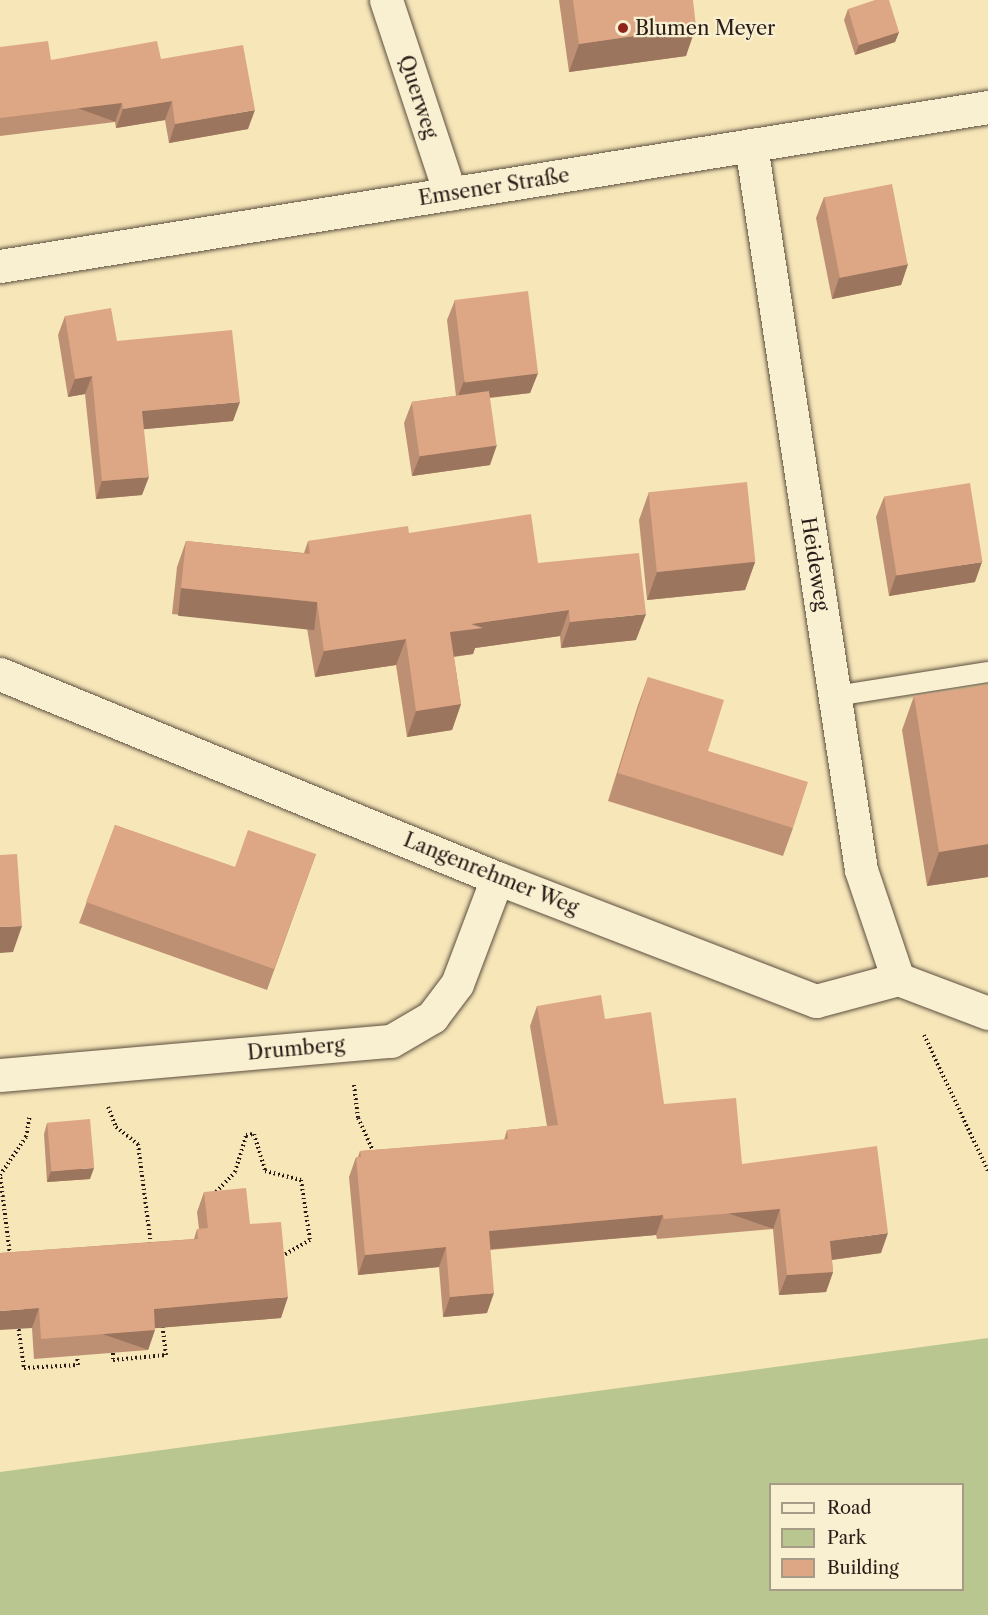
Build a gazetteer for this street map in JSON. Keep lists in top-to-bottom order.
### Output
{
  "streets": {
    "street": [
      "Querweg",
      "Emsener Straße",
      "Heideweg",
      "Langenrehmer Weg",
      "Drumberg"
    ]
  },
  "crossings": [
    ["Querweg", "Emsener Straße"],
    ["Emsener Straße", "Heideweg"],
    ["Heideweg", "Langenrehmer Weg"],
    ["Langenrehmer Weg", "Drumberg"]
  ],
  "places": ["Blumen Meyer"],
  "legend": ["Road", "Park", "Building"]
}
